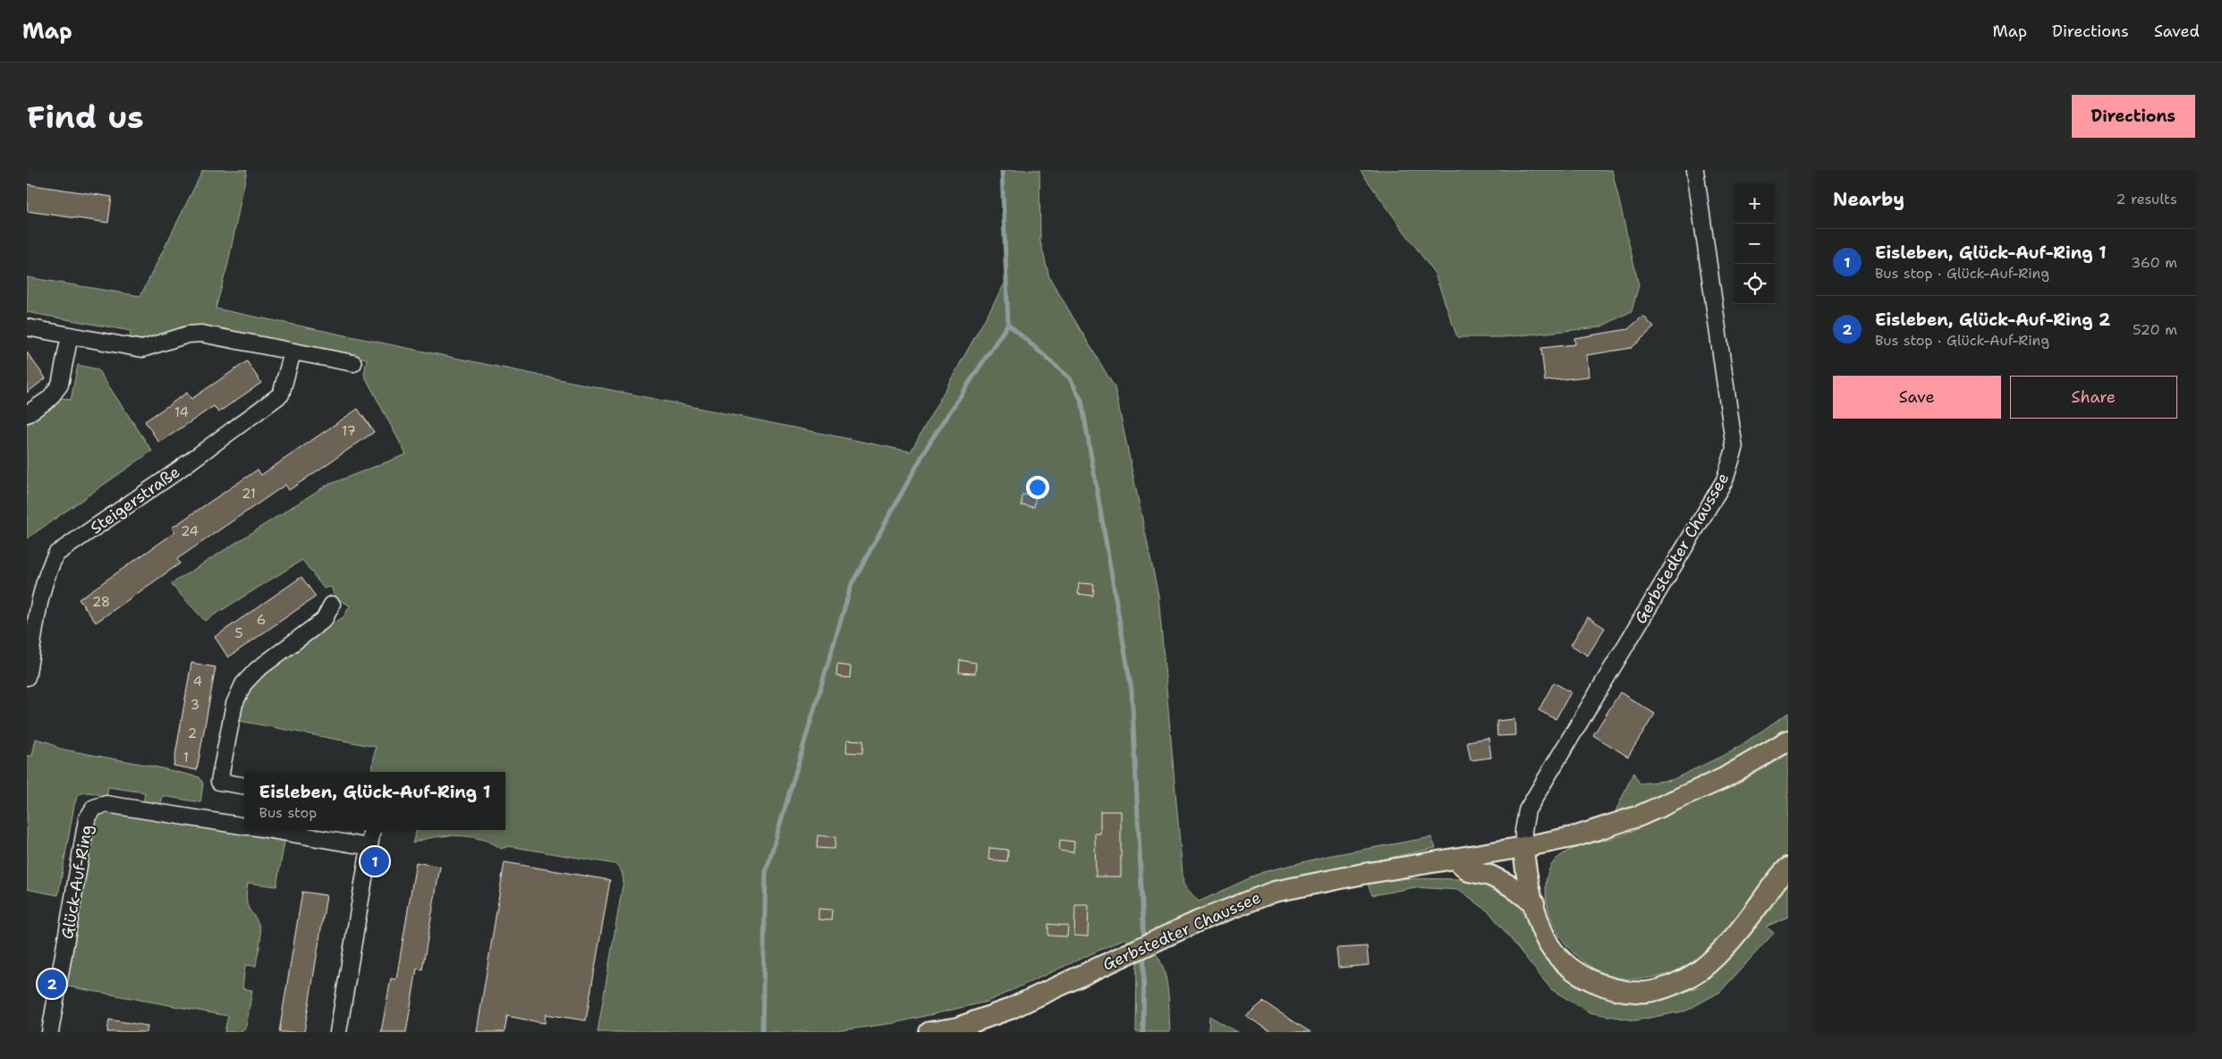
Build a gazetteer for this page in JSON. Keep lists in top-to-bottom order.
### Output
{
  "streets": {
    "main road": ["Gerbstedter Chaussee"],
    "street": ["Steigerstraße", "Glück-Auf-Ring"]
  },
  "house_numbers": [
    "14",
    "17",
    "21",
    "24",
    "28",
    "6",
    "5",
    "4",
    "3",
    "2",
    "1"
  ],
  "page": {
    "header": "Map",
    "nav": ["Map", "Directions", "Saved"],
    "buttons": [
      "Directions",
      ["Save", "Share"]
    ],
    "title": "Find us",
    "heading": ["Nearby", "2 results"],
    "map_buttons": ["+", "−"],
    "list": [
      {
        "mark": "1",
        "name": "Eisleben, Glück-Auf-Ring 1",
        "note": "Bus stop · Glück-Auf-Ring",
        "value": "360 m"
      },
      {
        "mark": "2",
        "name": "Eisleben, Glück-Auf-Ring 2",
        "note": "Bus stop · Glück-Auf-Ring",
        "value": "520 m"
      }
    ],
    "popup": ["Eisleben, Glück-Auf-Ring 1", "Bus stop"],
    "pins": ["1", "2"]
  }
}
